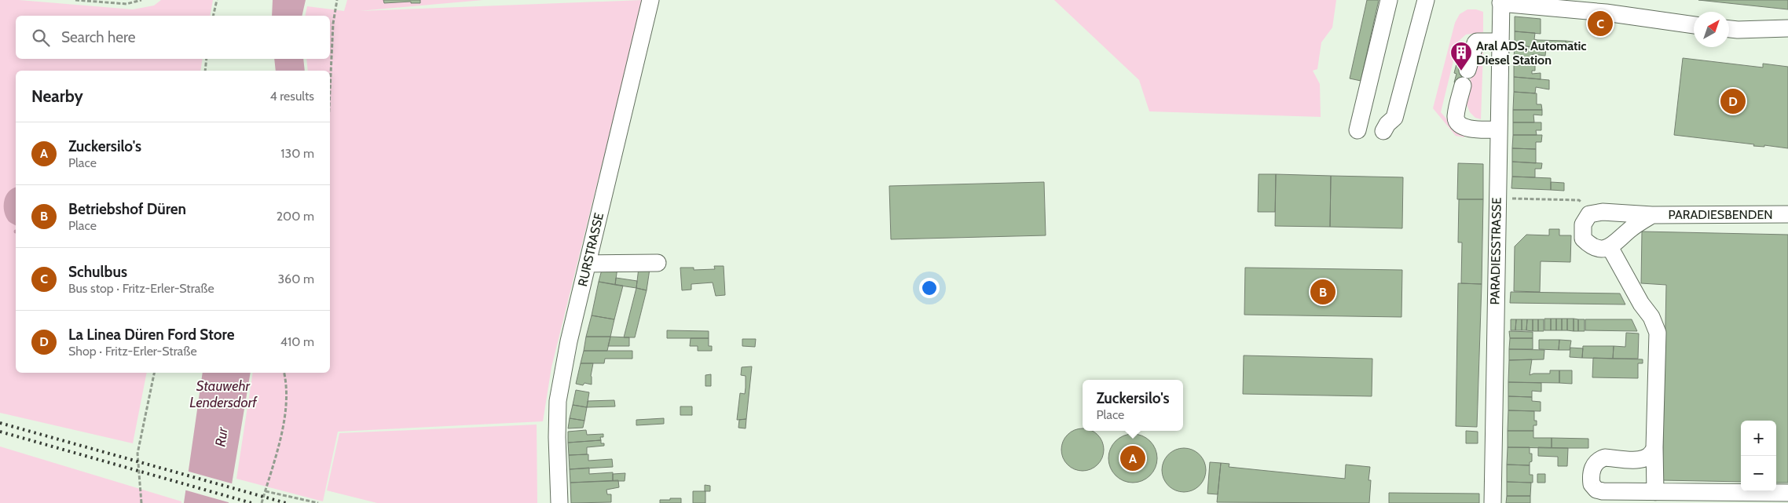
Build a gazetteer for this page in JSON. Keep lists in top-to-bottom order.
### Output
{
  "streets": {
    "street": ["PARADIESBENDEN", "RURSTRASSE", "PARADIESSTRASSE"]
  },
  "water": ["Stauwehr Lendersdorf", "Rur"],
  "places": {
    "building": ["Aral ADS, Automatic Diesel Station"]
  },
  "north": "top right",
  "page": {
    "pins": [
      "C",
      "D",
      "B",
      "A"
    ],
    "search": "Search here",
    "heading": ["Nearby", "4 results"],
    "list": [
      {
        "mark": "A",
        "name": "Zuckersilo's",
        "note": "Place",
        "value": "130 m"
      },
      {
        "mark": "B",
        "name": "Betriebshof Düren",
        "note": "Place",
        "value": "200 m"
      },
      {
        "mark": "C",
        "name": "Schulbus",
        "note": "Bus stop · Fritz-Erler-Straße",
        "value": "360 m"
      },
      {
        "mark": "D",
        "name": "La Linea Düren Ford Store",
        "note": "Shop · Fritz-Erler-Straße",
        "value": "410 m"
      }
    ],
    "popup": ["Zuckersilo's", "Place"],
    "map_buttons": ["+", "−"]
  }
}
